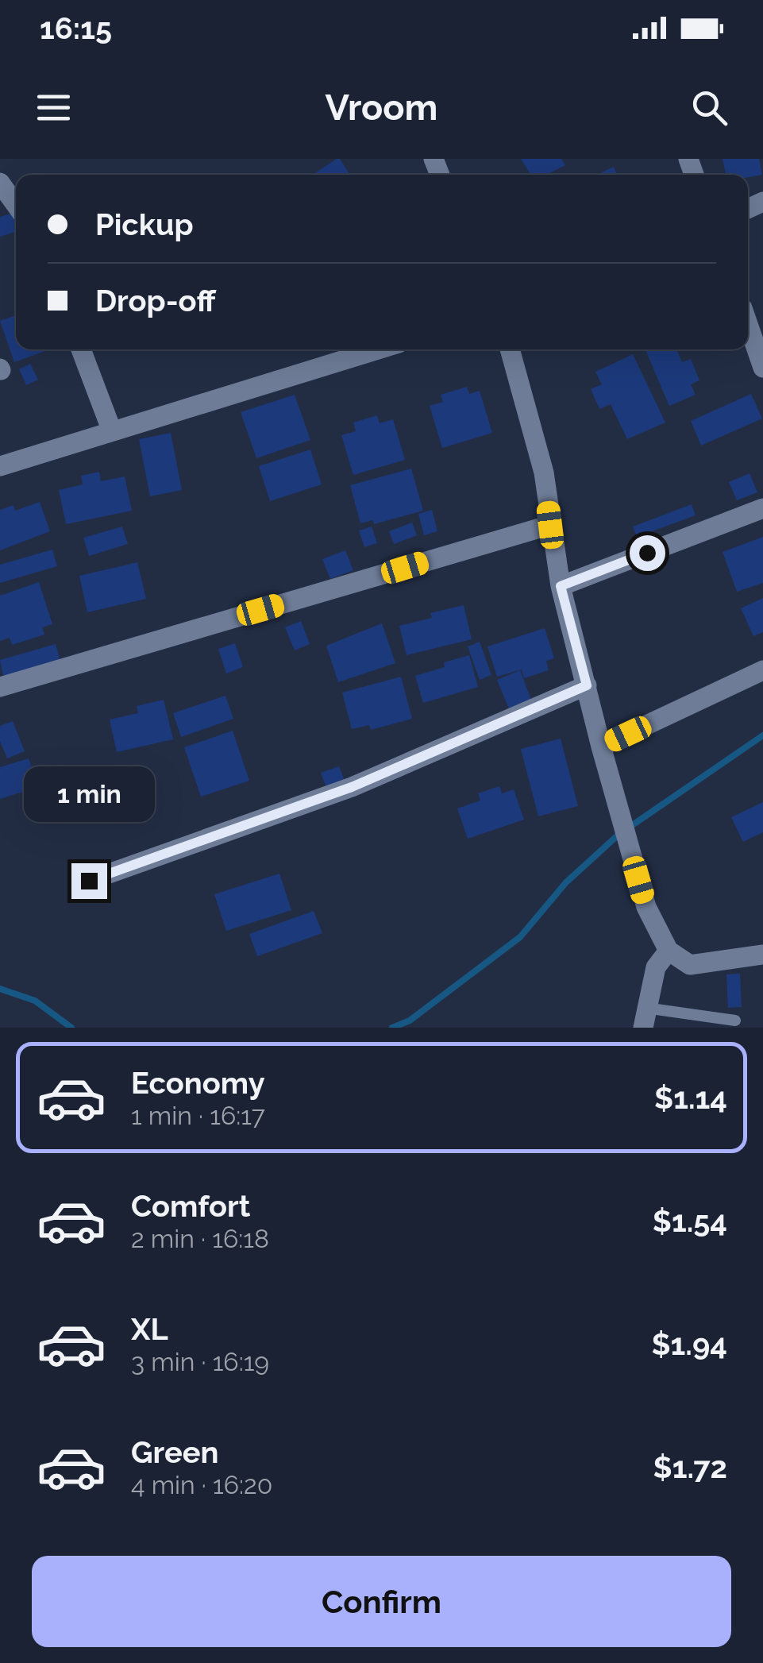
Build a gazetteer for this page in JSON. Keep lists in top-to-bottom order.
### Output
{
  "page": {
    "status": "16:15",
    "header": "Vroom",
    "banner": ["Pickup", "Drop-off"],
    "bubble": "1 min",
    "list": [
      {
        "name": "Economy",
        "note": "1 min · 16:17",
        "value": "$1.14"
      },
      {
        "name": "Comfort",
        "note": "2 min · 16:18",
        "value": "$1.54"
      },
      {
        "name": "XL",
        "note": "3 min · 16:19",
        "value": "$1.94"
      },
      {
        "name": "Green",
        "note": "4 min · 16:20",
        "value": "$1.72"
      }
    ],
    "buttons": "Confirm"
  }
}
